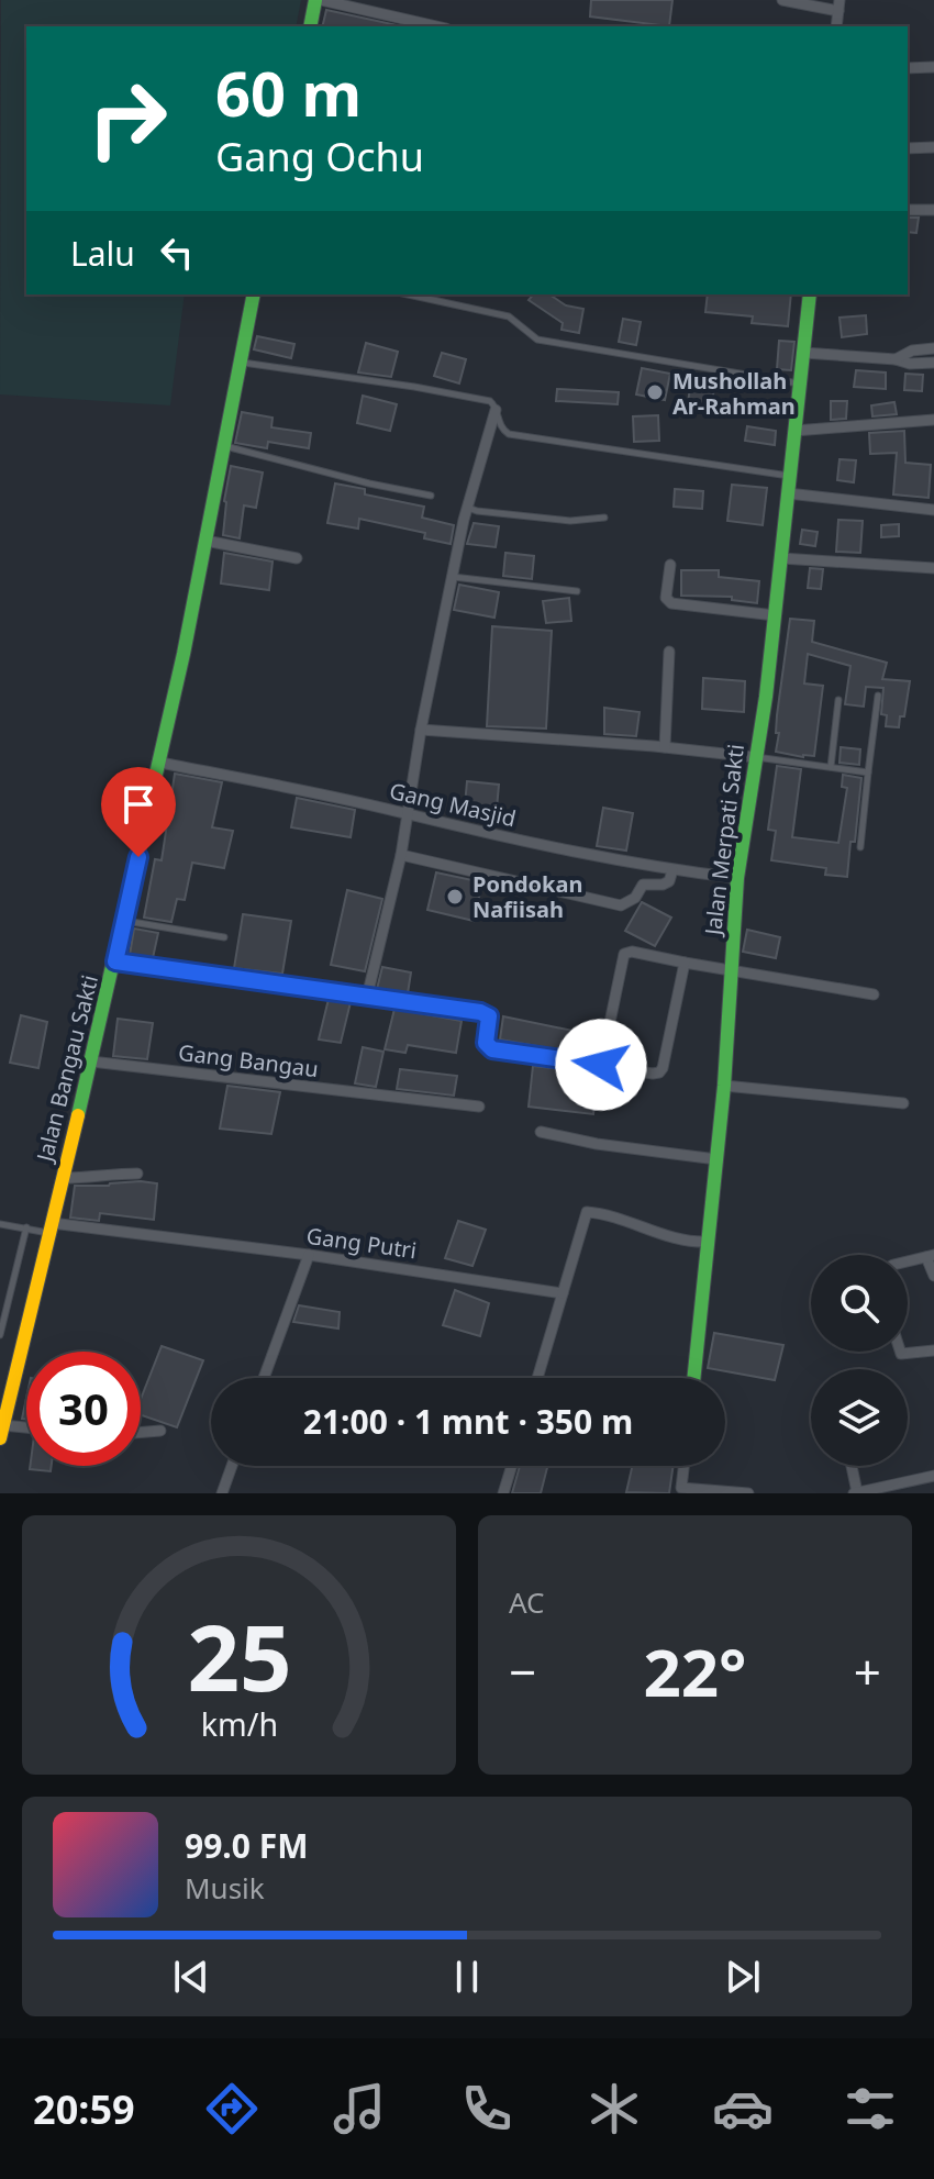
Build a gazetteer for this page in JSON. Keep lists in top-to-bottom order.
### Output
{
  "streets": {
    "street": [
      "Gang Masjid",
      "Jalan Merpati Sakti",
      "Gang Bangau",
      "Jalan Bangau Sakti",
      "Gang Putri"
    ]
  },
  "crossings": [
    ["Gang Masjid", "Jalan Merpati Sakti"],
    ["Gang Masjid", "Jalan Bangau Sakti"],
    ["Gang Bangau", "Jalan Bangau Sakti"],
    ["Jalan Bangau Sakti", "Gang Putri"]
  ],
  "places": ["Mushollah Ar-Rahman", "Pondokan Nafiisah"],
  "page": {
    "turn": ["60 m", "Gang Ochu"],
    "then": "Lalu",
    "limit": "30",
    "trip": "21:00 · 1 mnt · 350 m",
    "tile": "AC",
    "heat": ["−", "22°", "+"],
    "song": ["99.0 FM", "Musik"],
    "tabs": "20:59",
    "gauge": ["25", "km/h"]
  }
}
